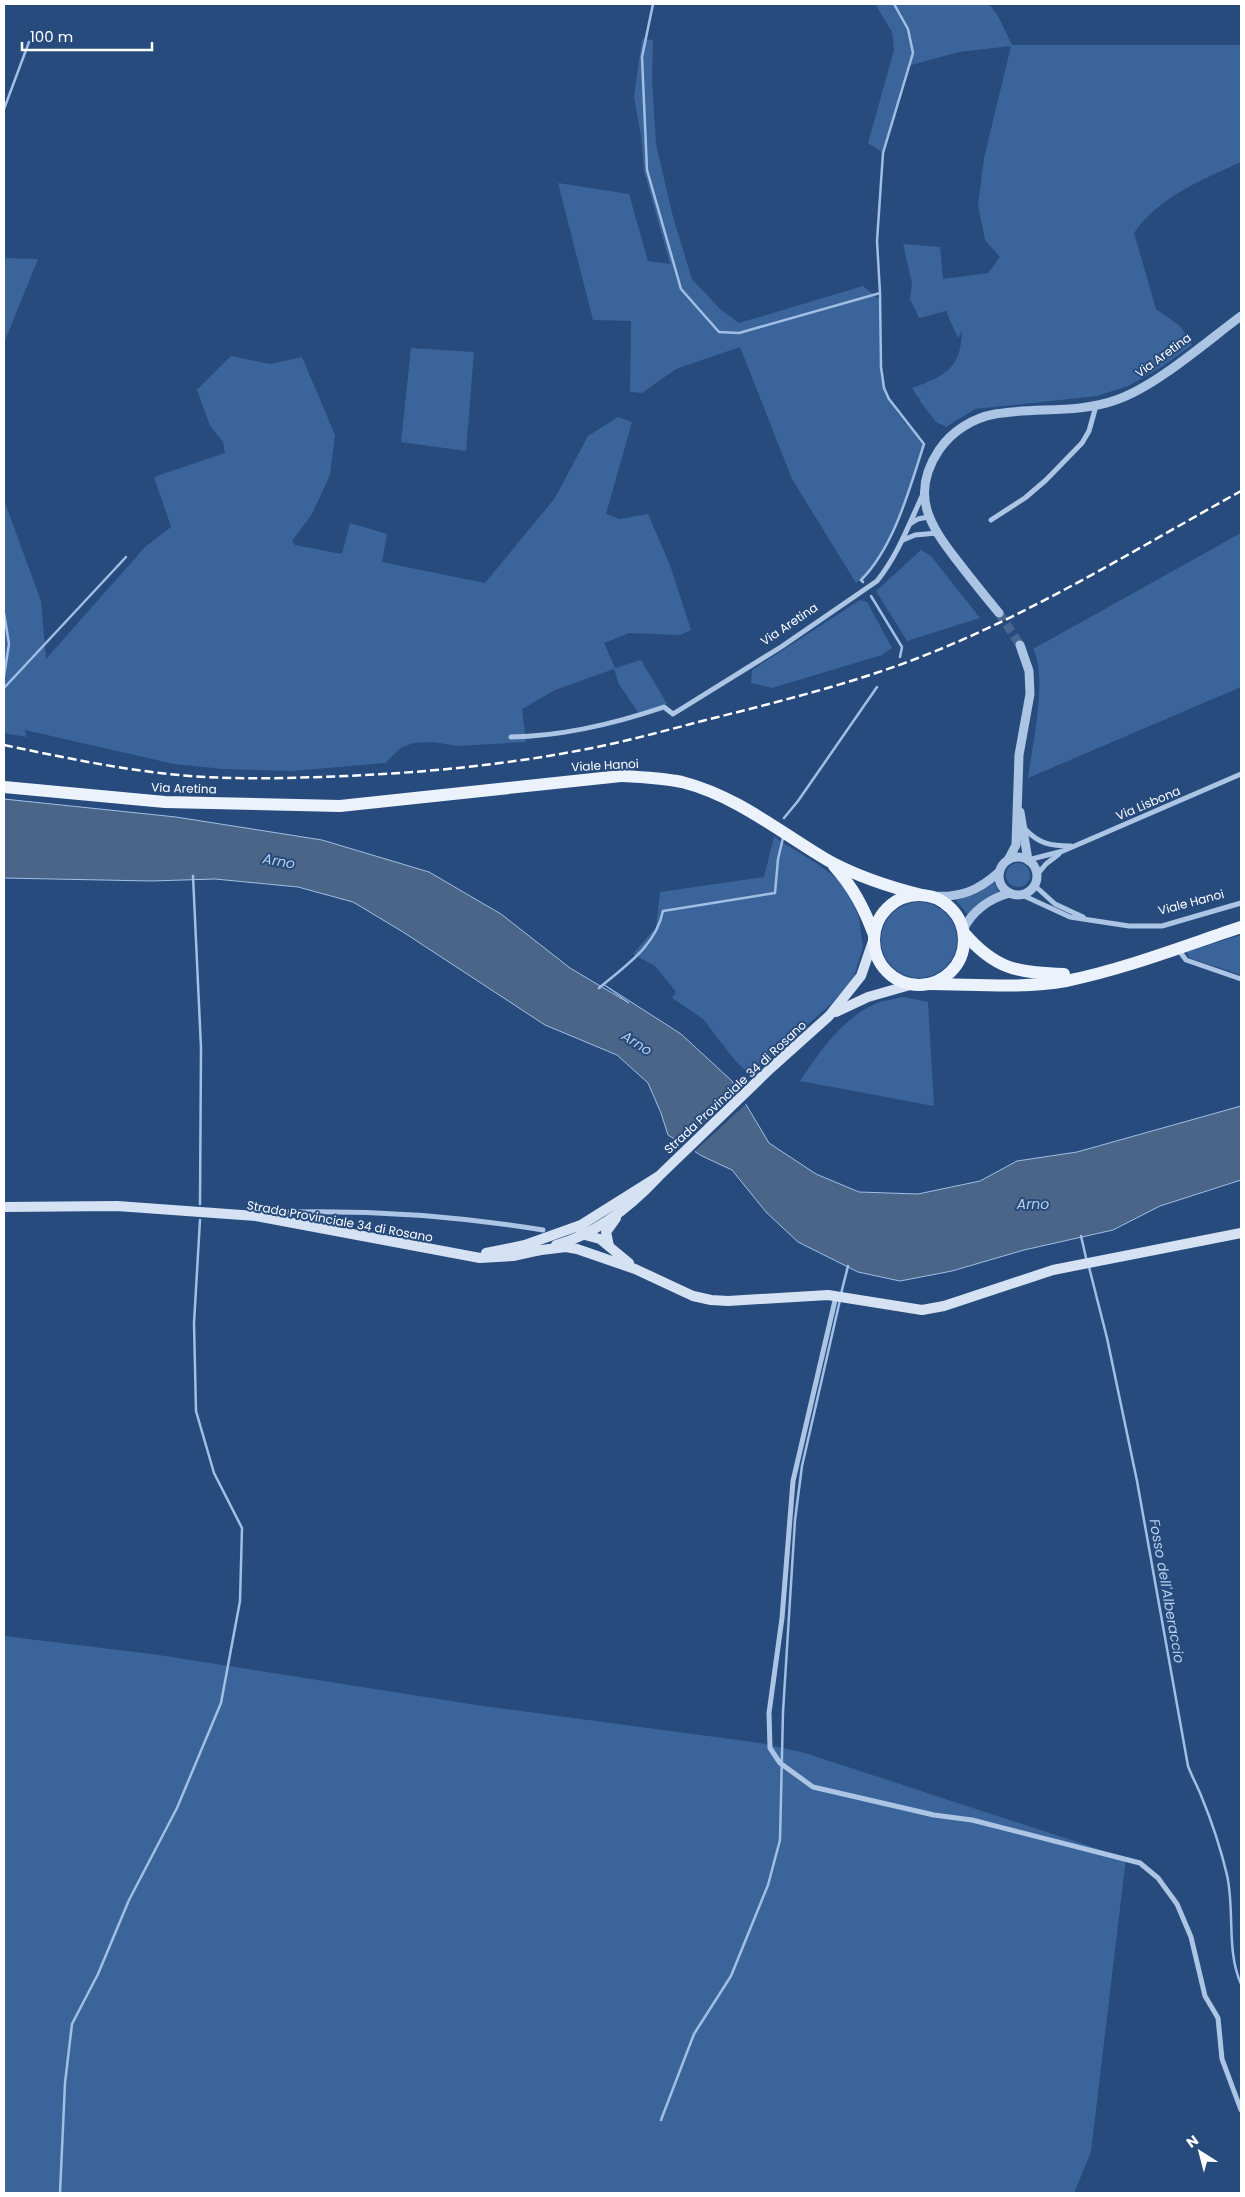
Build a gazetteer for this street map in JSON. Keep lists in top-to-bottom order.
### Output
{
  "streets": {
    "main road": ["Via Aretina", "Viale Hanoi", "Strada Provinciale 34 di Rosano"],
    "street": ["Via Lisbona"]
  },
  "crossings": [
    ["Via Aretina", "Viale Hanoi"],
    ["Viale Hanoi", "Via Lisbona"],
    ["Viale Hanoi", "Strada Provinciale 34 di Rosano"]
  ],
  "water": ["Arno", "Fosso dell'Alberaccio"],
  "scale_bar": "100 m",
  "north": "top left"
}
